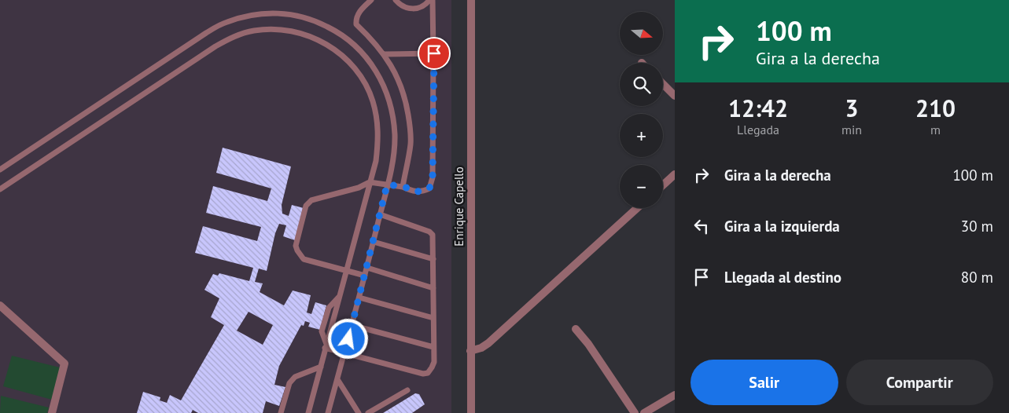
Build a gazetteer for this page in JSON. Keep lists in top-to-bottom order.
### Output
{
  "streets": {
    "street": ["Enrique Capello"]
  },
  "north": "right",
  "page": {
    "turn": ["100 m", "Gira a la derecha"],
    "map_buttons": ["+", "−"],
    "eta": [
      "12:42",
      "Llegada",
      "3",
      "min",
      "210",
      "m"
    ],
    "list": [
      {
        "name": "Gira a la derecha",
        "value": "100 m"
      },
      {
        "name": "Gira a la izquierda",
        "value": "30 m"
      },
      {
        "name": "Llegada al destino",
        "value": "80 m"
      }
    ],
    "buttons": ["Salir", "Compartir"]
  }
}
